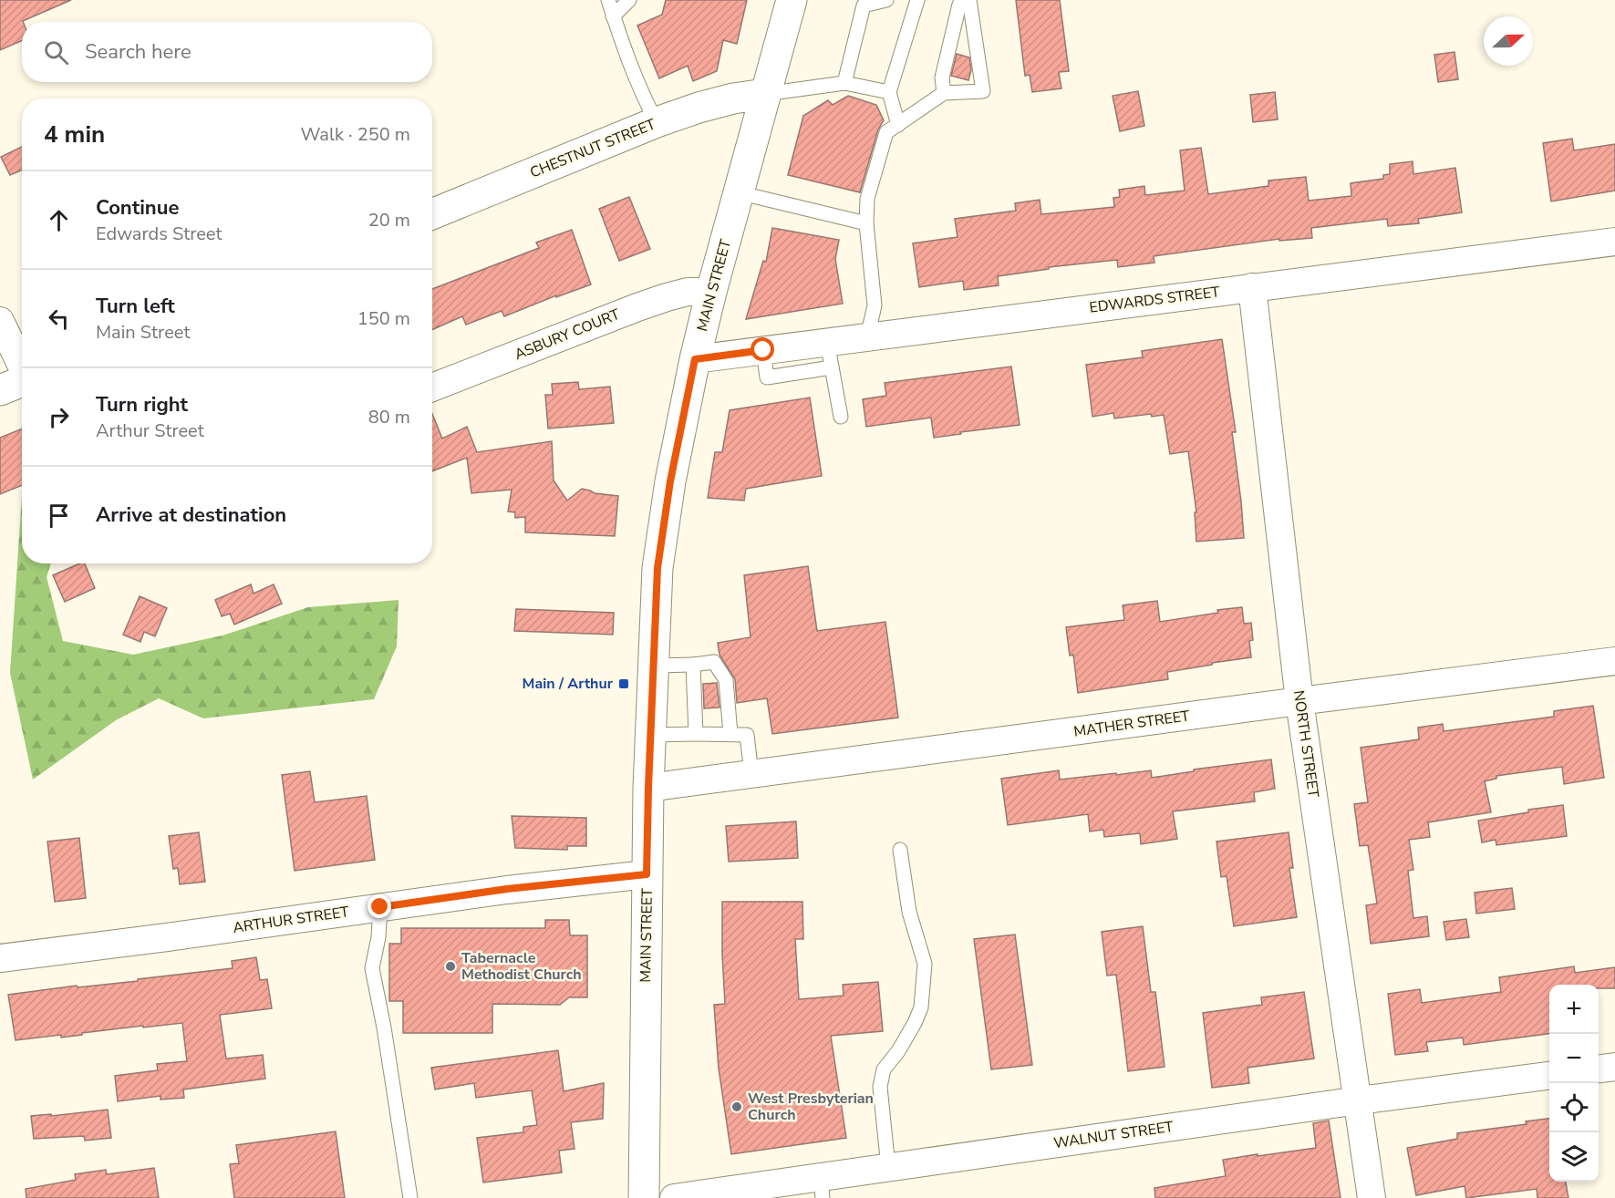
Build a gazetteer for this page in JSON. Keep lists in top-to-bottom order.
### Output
{
  "streets": {
    "main road": ["CHESTNUT STREET", "MAIN STREET"],
    "street": [
      "EDWARDS STREET",
      "ASBURY COURT",
      "MATHER STREET",
      "NORTH STREET",
      "ARTHUR STREET",
      "WALNUT STREET"
    ]
  },
  "crossings": [
    ["CHESTNUT STREET", "MAIN STREET"],
    ["MAIN STREET", "EDWARDS STREET"],
    ["MAIN STREET", "ASBURY COURT"],
    ["MAIN STREET", "MATHER STREET"],
    ["MAIN STREET", "ARTHUR STREET"],
    ["EDWARDS STREET", "NORTH STREET"],
    ["MATHER STREET", "NORTH STREET"],
    ["NORTH STREET", "WALNUT STREET"]
  ],
  "places": {
    "transit": ["Main / Arthur"],
    "other": ["Tabernacle Methodist Church", "West Presbyterian Church"]
  },
  "north": "right",
  "page": {
    "search": "Search here",
    "heading": ["4 min", "Walk · 250 m"],
    "list": [
      ["Continue", "Edwards Street", "20 m"],
      ["Turn left", "Main Street", "150 m"],
      ["Turn right", "Arthur Street", "80 m"],
      "Arrive at destination"
    ],
    "map_buttons": ["+", "−"]
  }
}
